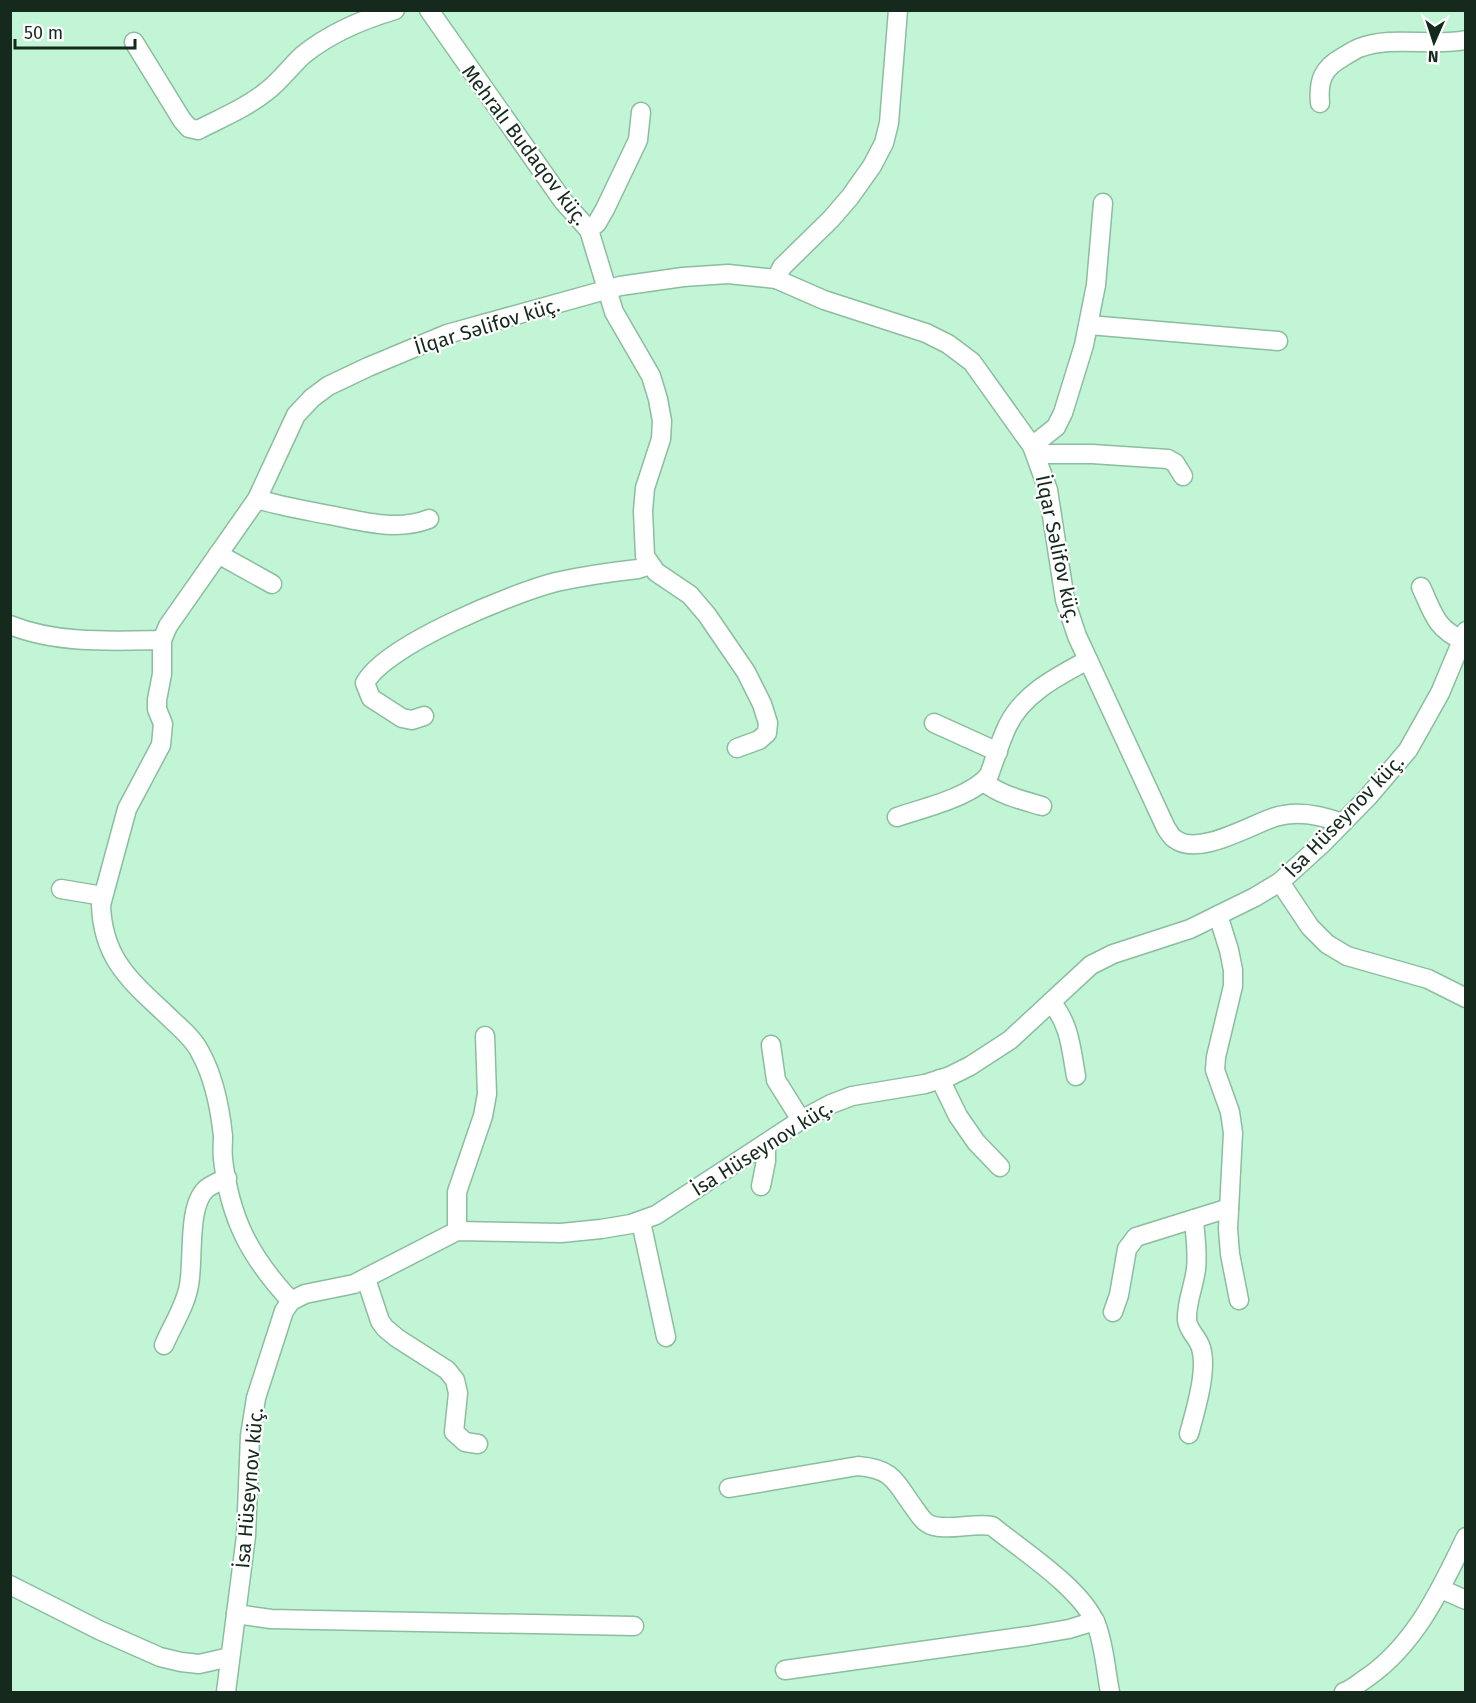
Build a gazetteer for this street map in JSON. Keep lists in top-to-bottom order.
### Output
{
  "streets": {
    "street": ["Mehralı Budaqov küç.", "İlqar Səlifov küç.", "İsa Hüseynov küç."]
  },
  "crossings": [
    ["Mehralı Budaqov küç.", "İlqar Səlifov küç."],
    ["İlqar Səlifov küç.", "İsa Hüseynov küç."]
  ],
  "scale_bar": "50 m",
  "north": "bottom"
}
